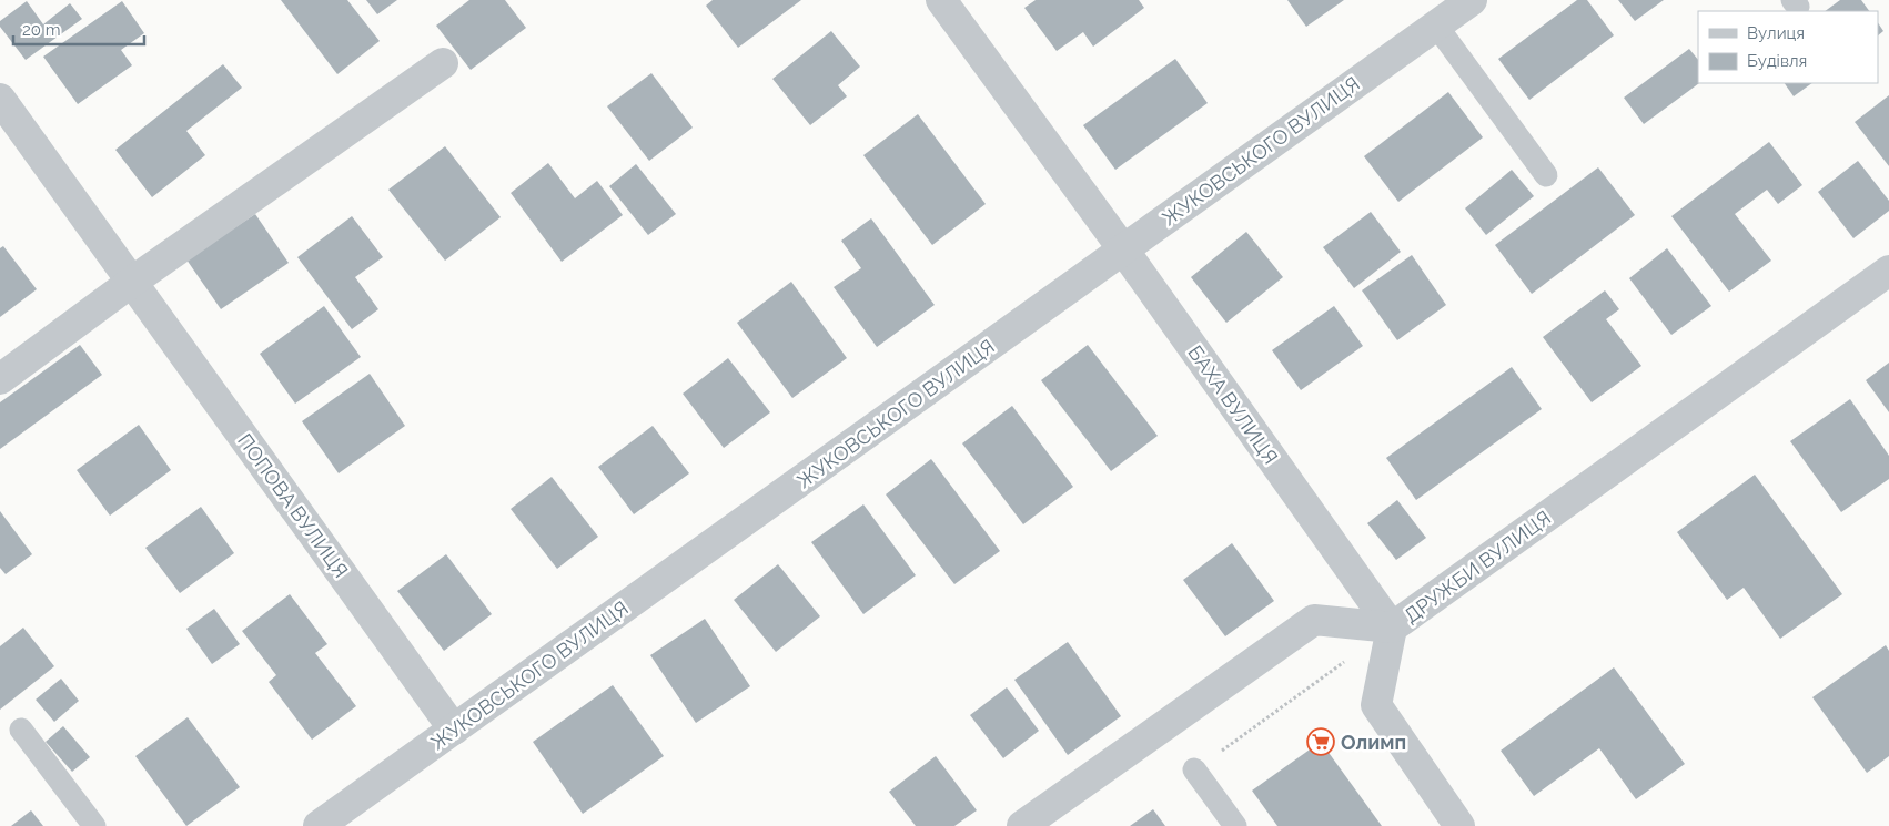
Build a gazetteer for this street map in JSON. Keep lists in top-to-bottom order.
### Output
{
  "streets": {
    "street": [
      "ЖУКОВСЬКОГО ВУЛИЦЯ",
      "БАХА ВУЛИЦЯ",
      "ПОПОВА ВУЛИЦЯ",
      "ДРУЖБИ ВУЛИЦЯ"
    ]
  },
  "crossings": [
    ["ЖУКОВСЬКОГО ВУЛИЦЯ", "БАХА ВУЛИЦЯ"],
    ["ЖУКОВСЬКОГО ВУЛИЦЯ", "ПОПОВА ВУЛИЦЯ"],
    ["БАХА ВУЛИЦЯ", "ДРУЖБИ ВУЛИЦЯ"]
  ],
  "places": {
    "supermarket": ["Олимп"]
  },
  "legend": ["Вулиця", "Будівля"],
  "scale_bar": "20 m"
}
